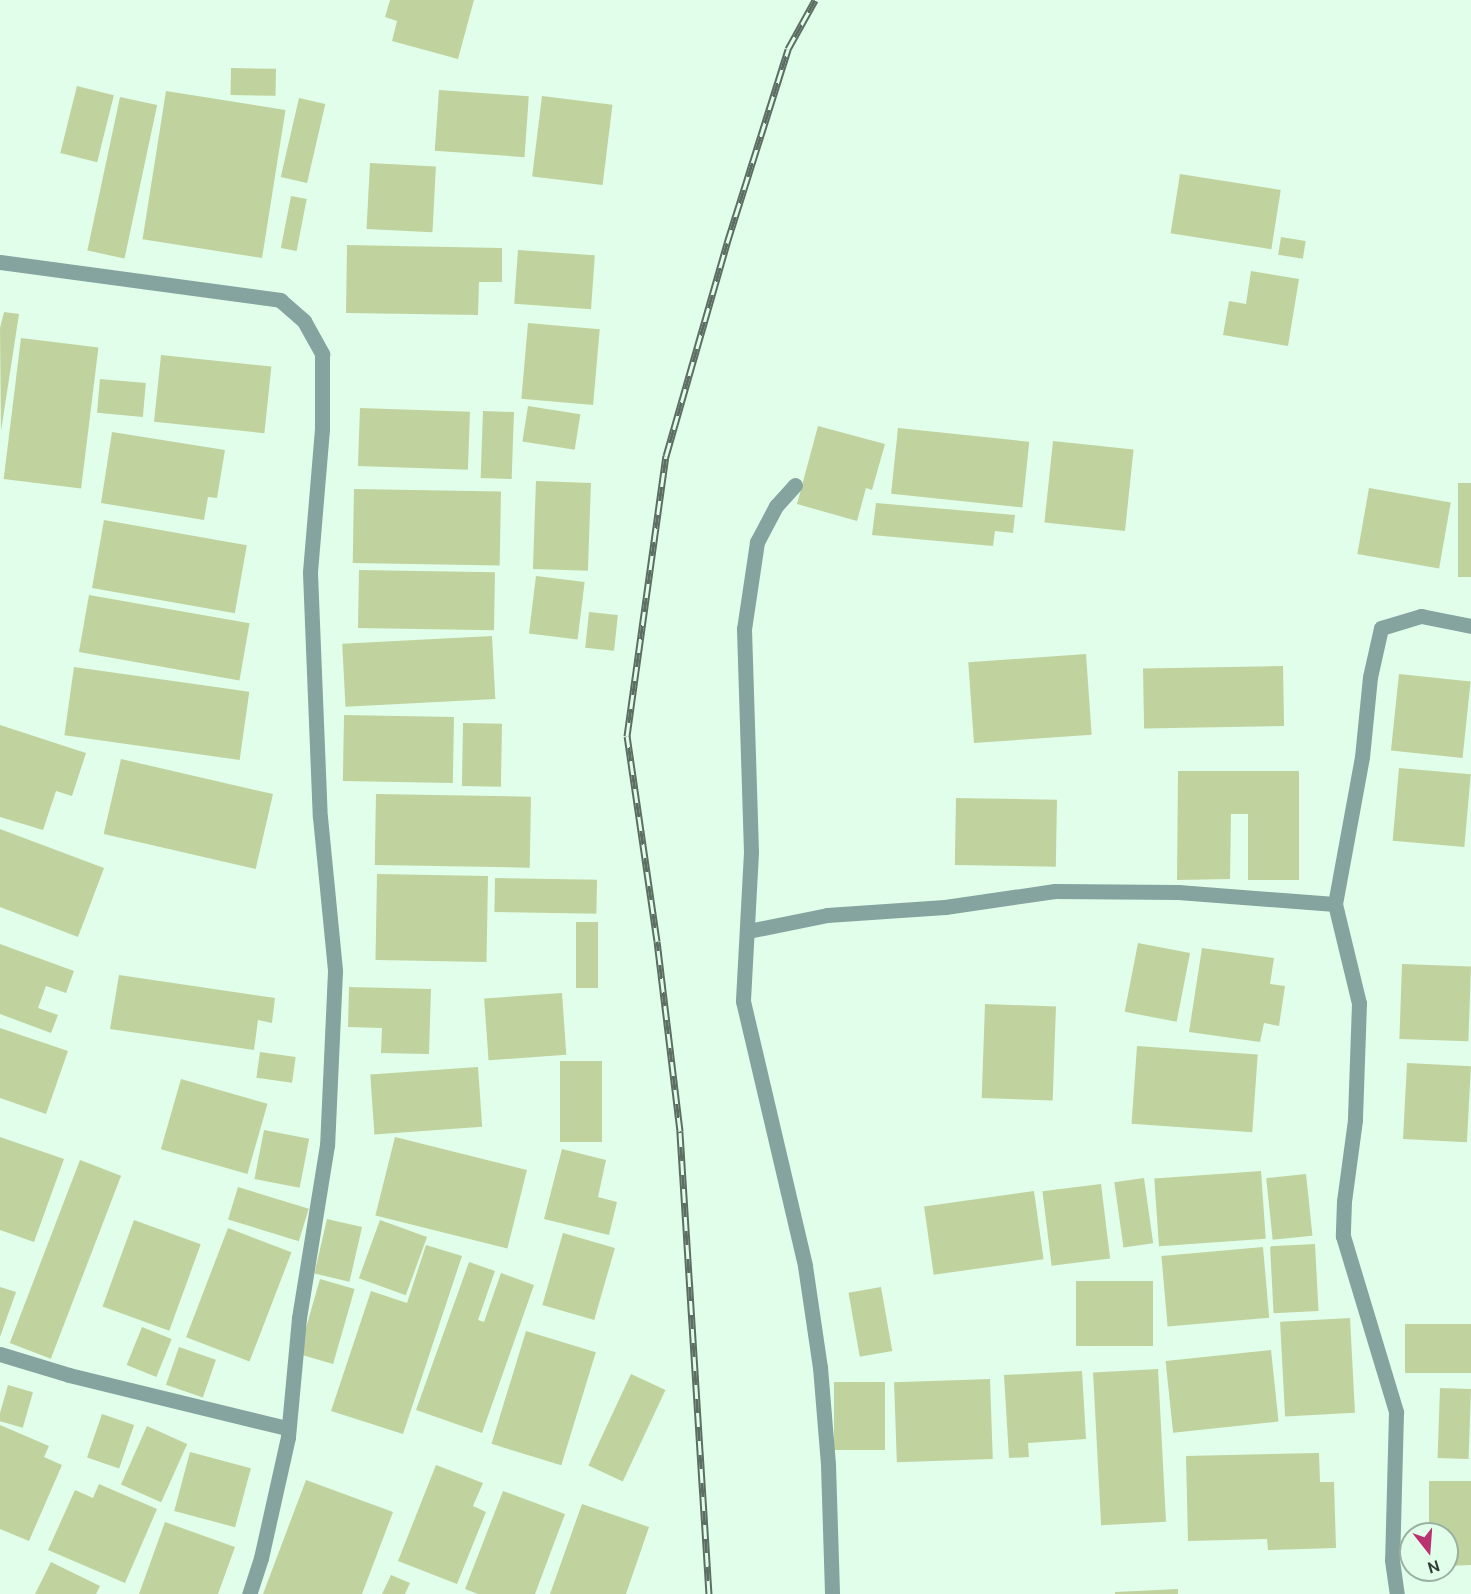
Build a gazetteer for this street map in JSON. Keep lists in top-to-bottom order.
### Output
{
  "north": "bottom"
}
